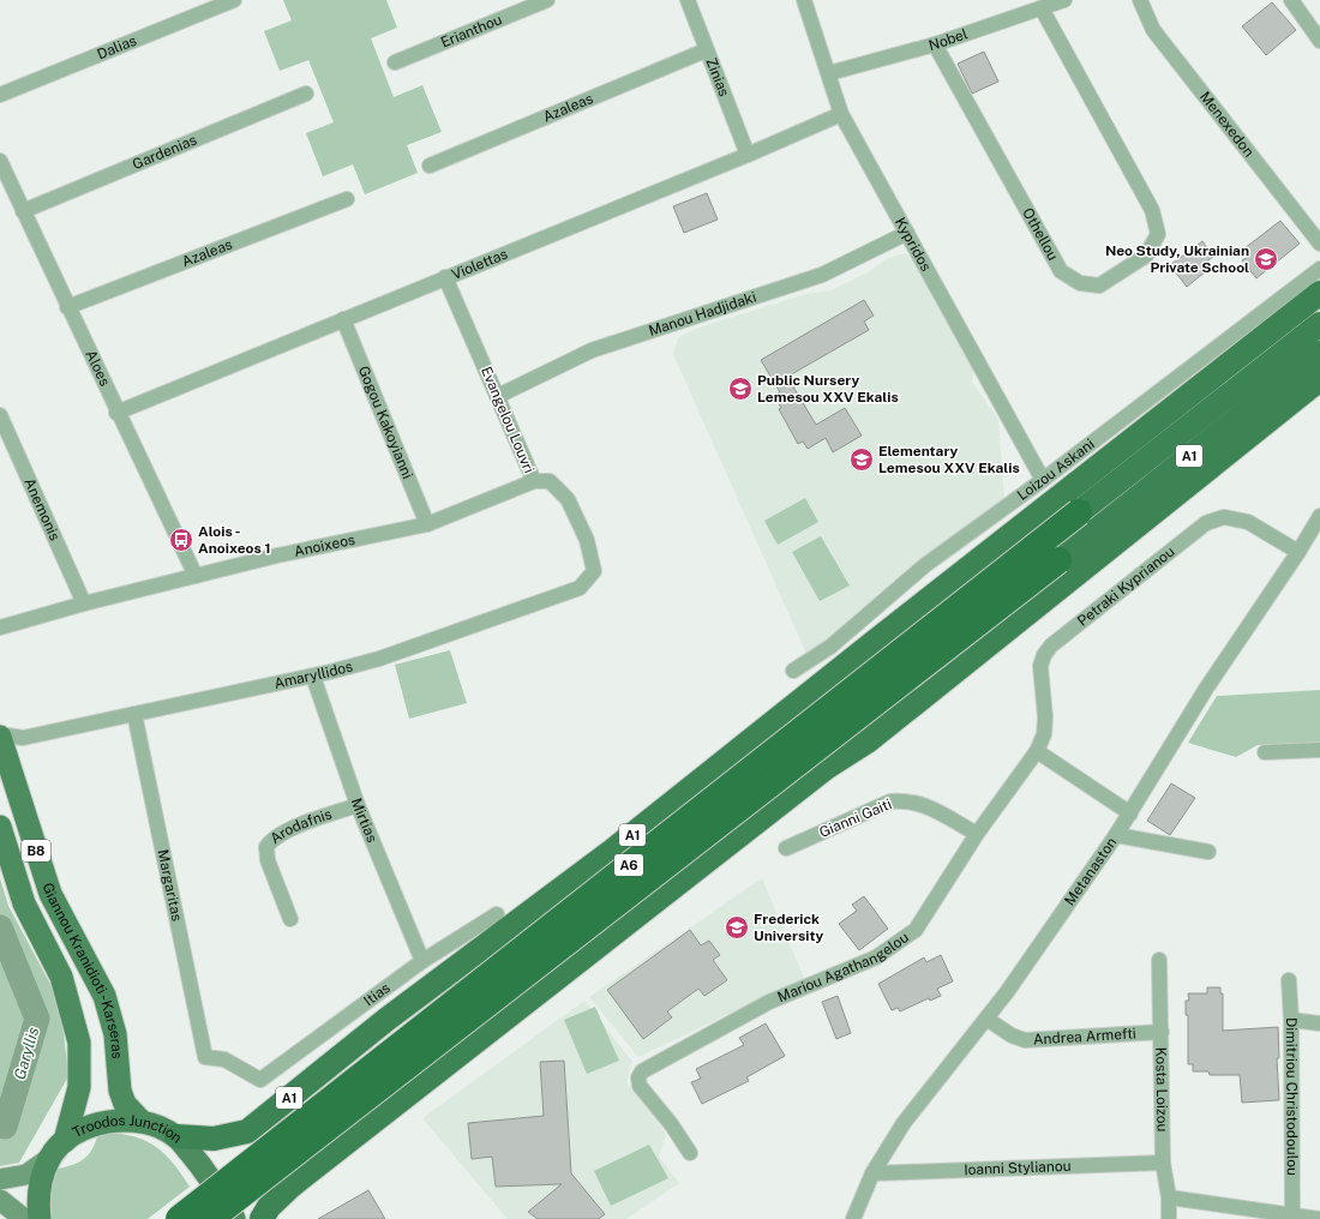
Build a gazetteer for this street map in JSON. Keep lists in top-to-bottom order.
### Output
{
  "streets": {
    "highway": ["A1", "A6"],
    "main road": ["B8", "Giannou Kranidioti - Karseras", "Troodos Junction"],
    "street": [
      "Erianthou",
      "Nobel",
      "Dalias",
      "Zinias",
      "Azaleas",
      "Menexedon",
      "Gardenias",
      "Othellou",
      "Kypridos",
      "Violettas",
      "Manou Hadjidaki",
      "Aloes",
      "Evangelou Louvri",
      "Gogou Kakoyianni",
      "Loizou Askani",
      "Anemonis",
      "Anoixeos",
      "Petraki Kyprianou",
      "Amaryllidos",
      "Gianni Gaiti",
      "Mirtias",
      "Arodafnis",
      "Metanaston",
      "Margaritas",
      "Mariou Agathangelou",
      "Itias",
      "Andrea Armefti",
      "Kosta Loizou",
      "Dimitriou Christodoulou",
      "Ioanni Stylianou"
    ]
  },
  "crossings": [
    ["Nobel", "Othellou"],
    ["Nobel", "Kypridos"],
    ["Zinias", "Azaleas"],
    ["Zinias", "Violettas"],
    ["Azaleas", "Aloes"],
    ["Gardenias", "Aloes"],
    ["Kypridos", "Violettas"],
    ["Kypridos", "Manou Hadjidaki"],
    ["Kypridos", "Loizou Askani"],
    ["Violettas", "Aloes"],
    ["Violettas", "Evangelou Louvri"],
    ["Violettas", "Gogou Kakoyianni"],
    ["Manou Hadjidaki", "Evangelou Louvri"],
    ["Aloes", "Anoixeos"],
    ["Evangelou Louvri", "Anoixeos"],
    ["Evangelou Louvri", "Amaryllidos"],
    ["Gogou Kakoyianni", "Anoixeos"],
    ["A1", "A6"],
    ["A1", "Troodos Junction"],
    ["Anemonis", "Anoixeos"],
    ["Petraki Kyprianou", "Metanaston"],
    ["Petraki Kyprianou", "Mariou Agathangelou"],
    ["Amaryllidos", "Mirtias"],
    ["Amaryllidos", "Margaritas"],
    ["Amaryllidos", "Giannou Kranidioti - Karseras"],
    ["Gianni Gaiti", "Mariou Agathangelou"],
    ["Mirtias", "Arodafnis"],
    ["Mirtias", "Itias"],
    ["Metanaston", "Andrea Armefti"],
    ["Metanaston", "Ioanni Stylianou"],
    ["Margaritas", "Itias"],
    ["Giannou Kranidioti - Karseras", "Troodos Junction"],
    ["Andrea Armefti", "Kosta Loizou"],
    ["Kosta Loizou", "Ioanni Stylianou"]
  ],
  "water": ["Garyllis"],
  "places": {
    "school or university": [
      "Neo Study, Ukrainian Private School",
      "Public Nursery Lemesou XXV Ekalis",
      "Elementary Lemesou XXV Ekalis",
      "Frederick University"
    ],
    "bus stop": ["Alois - Anoixeos 1"]
  }
}
